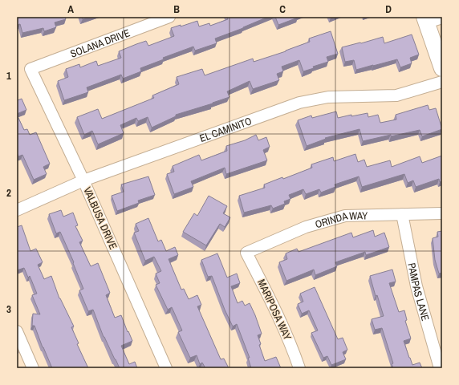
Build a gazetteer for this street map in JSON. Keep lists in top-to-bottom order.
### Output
{
  "streets": {
    "street": [
      "SOLANA DRIVE",
      "EL CAMINITO",
      "VALBUSA DRIVE",
      "ORINDA WAY",
      "PAMPAS LANE",
      "MARIPOSA WAY"
    ]
  },
  "crossings": [
    ["SOLANA DRIVE", "VALBUSA DRIVE"],
    ["EL CAMINITO", "VALBUSA DRIVE"],
    ["ORINDA WAY", "PAMPAS LANE"],
    ["ORINDA WAY", "MARIPOSA WAY"]
  ],
  "grid": {
    "columns": [
      "A",
      "B",
      "C",
      "D"
    ],
    "rows": ["1", "2", "3"]
  }
}
